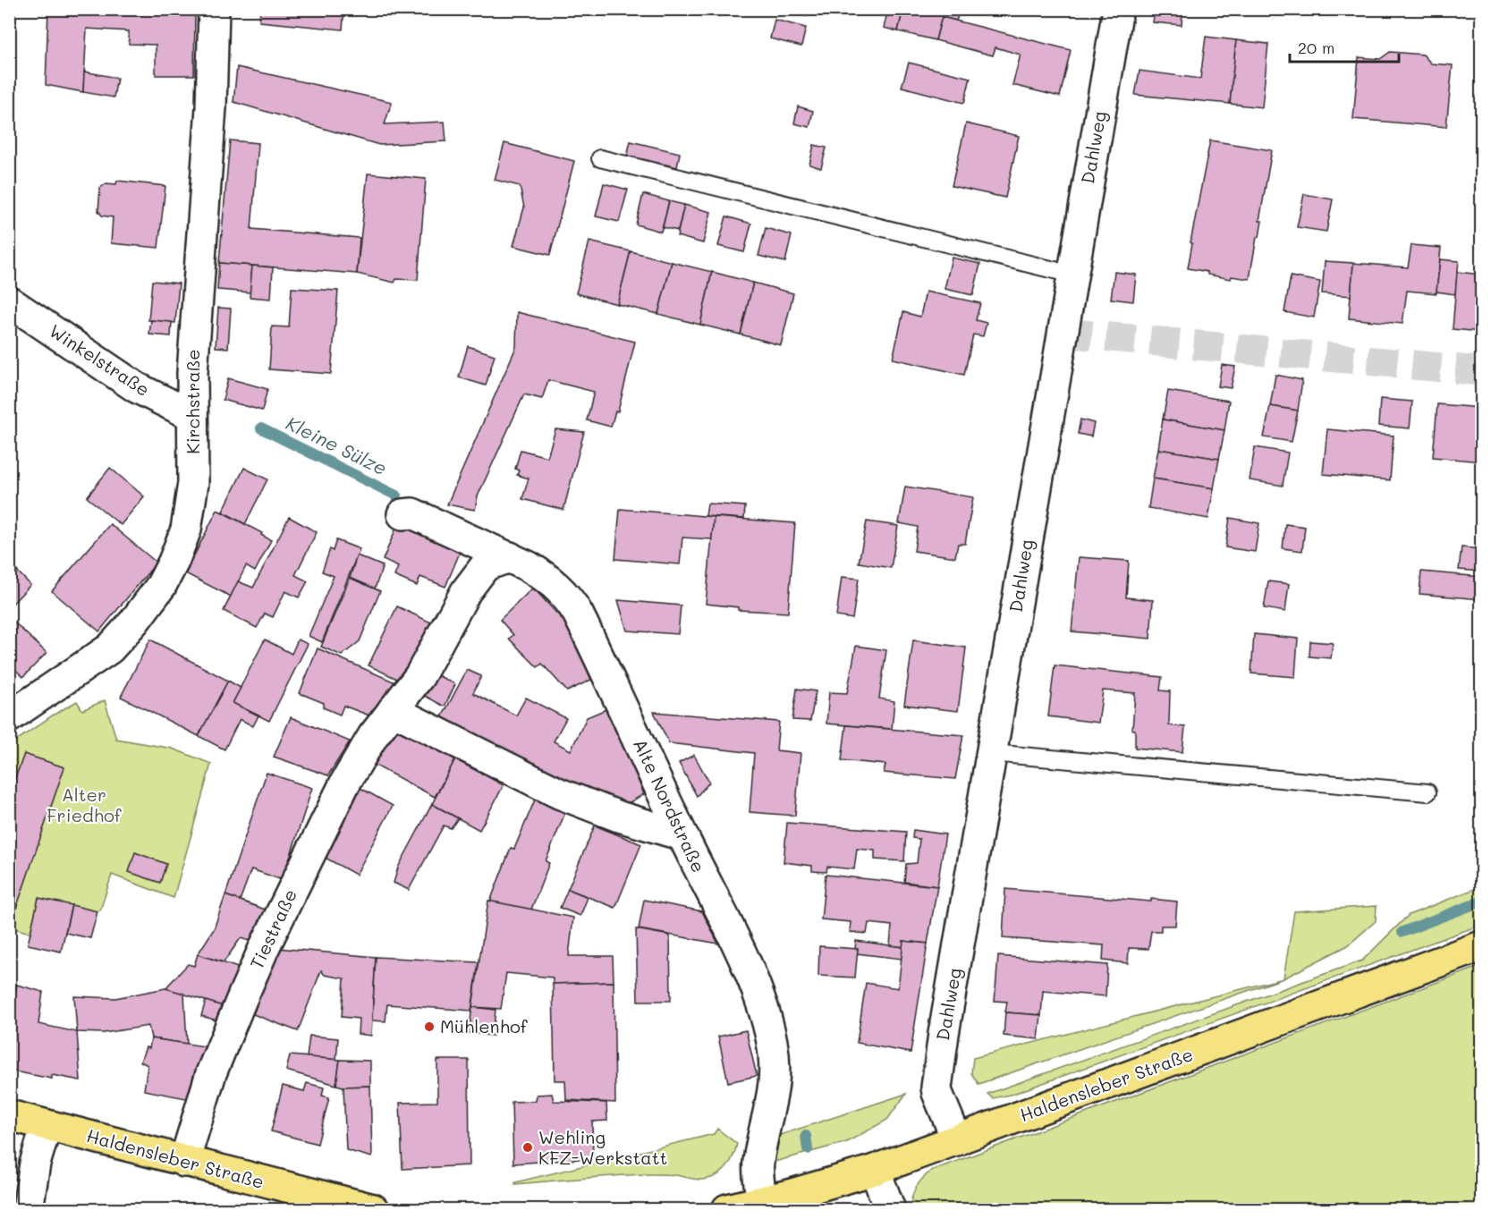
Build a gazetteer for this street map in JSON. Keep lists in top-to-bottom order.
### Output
{
  "streets": {
    "main road": ["Haldensleber Straße"],
    "street": [
      "Dahlweg",
      "Winkelstraße",
      "Kirchstraße",
      "Alte Nordstraße",
      "Tiestraße"
    ]
  },
  "crossings": [
    ["Dahlweg", "Haldensleber Straße"],
    ["Winkelstraße", "Kirchstraße"],
    ["Alte Nordstraße", "Tiestraße"],
    ["Alte Nordstraße", "Haldensleber Straße"],
    ["Tiestraße", "Haldensleber Straße"]
  ],
  "water": ["Kleine Sülze"],
  "parks": ["Alter Friedhof"],
  "places": ["Mühlenhof", "Wehling KFZ-Werkstatt"],
  "scale_bar": "20 m"
}
